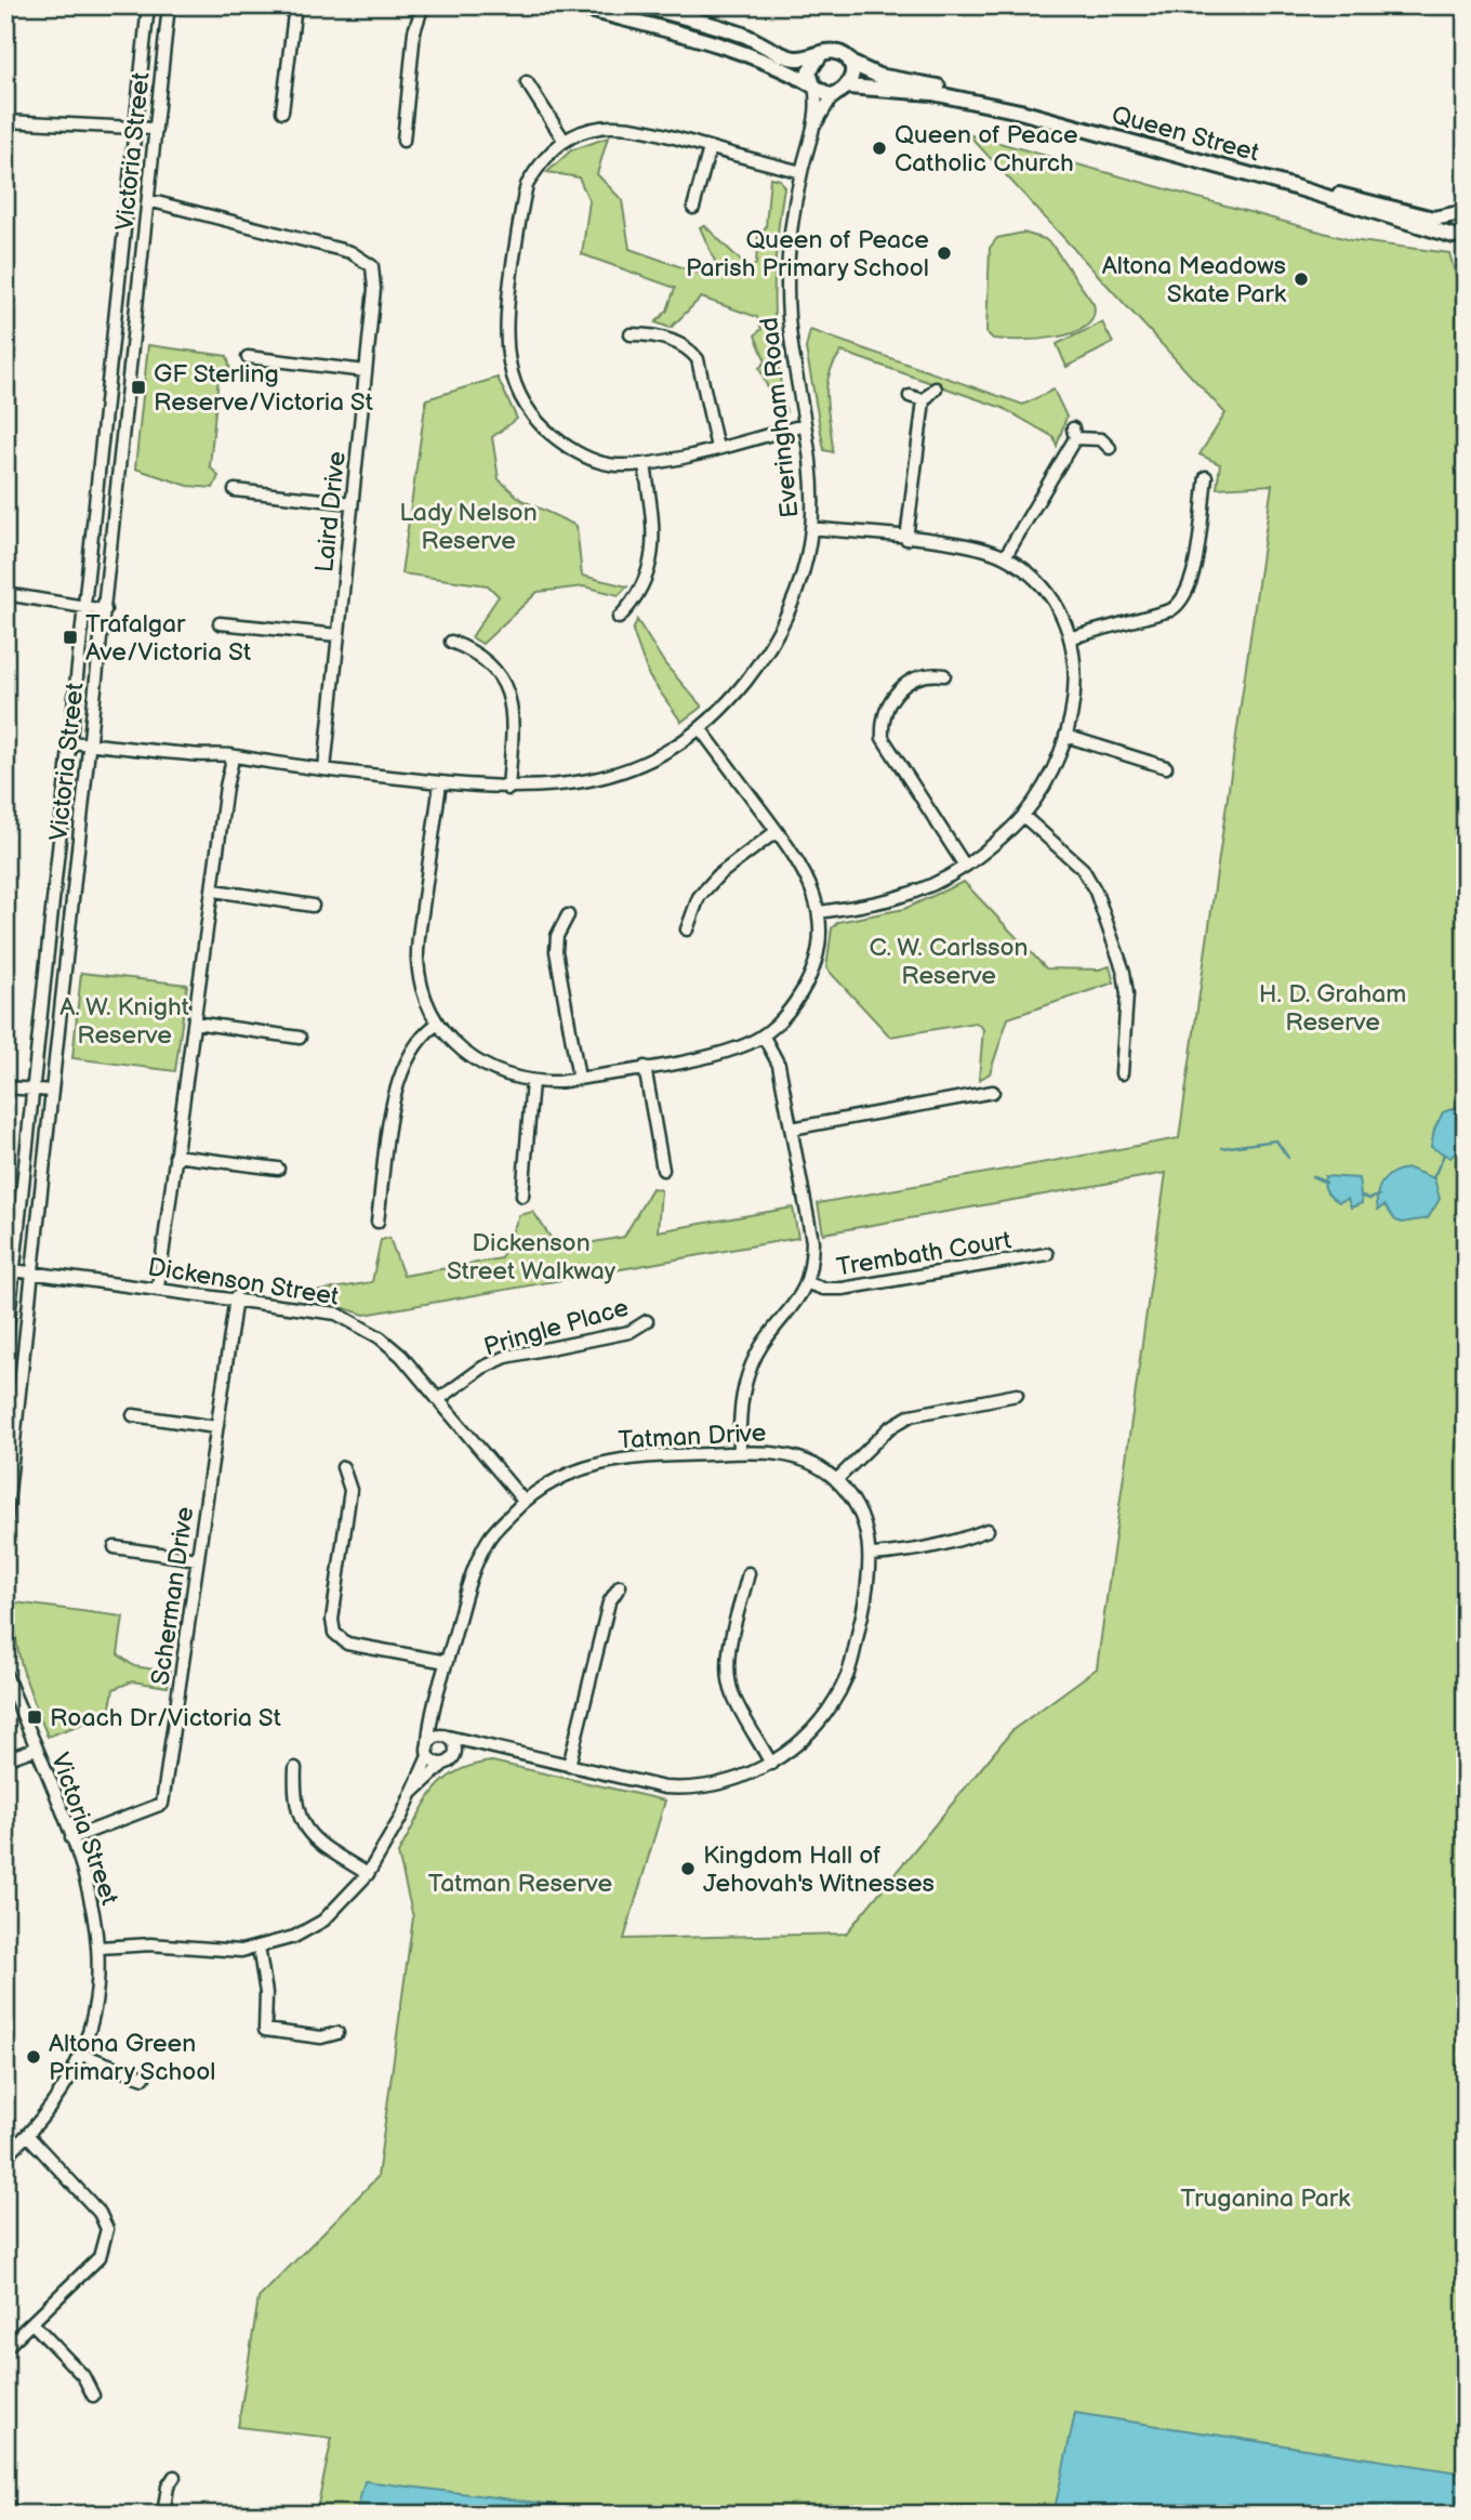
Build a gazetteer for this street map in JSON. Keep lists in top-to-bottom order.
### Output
{
  "streets": {
    "main road": ["Queen Street"],
    "street": [
      "Victoria Street",
      "Everingham Road",
      "Laird Drive",
      "Trembath Court",
      "Dickenson Street",
      "Pringle Place",
      "Tatman Drive",
      "Scherman Drive"
    ]
  },
  "crossings": [
    ["Queen Street", "Everingham Road"],
    ["Victoria Street", "Everingham Road"],
    ["Victoria Street", "Laird Drive"],
    ["Victoria Street", "Dickenson Street"],
    ["Victoria Street", "Scherman Drive"],
    ["Everingham Road", "Laird Drive"],
    ["Dickenson Street", "Pringle Place"],
    ["Dickenson Street", "Tatman Drive"],
    ["Dickenson Street", "Scherman Drive"]
  ],
  "parks": [
    "Lady Nelson Reserve",
    "C. W. Carlsson Reserve",
    "H. D. Graham Reserve",
    "A. W. Knight Reserve",
    "Dickenson Street Walkway",
    "Tatman Reserve",
    "Truganina Park"
  ],
  "places": {
    "other": [
      "Queen of Peace Catholic Church",
      "Queen of Peace Parish Primary School",
      "Altona Meadows Skate Park",
      "Kingdom Hall of Jehovah's Witnesses",
      "Altona Green Primary School"
    ],
    "transit": ["GF Sterling Reserve/Victoria St", "Trafalgar Ave/Victoria St", "Roach Dr/Victoria St"]
  }
}
